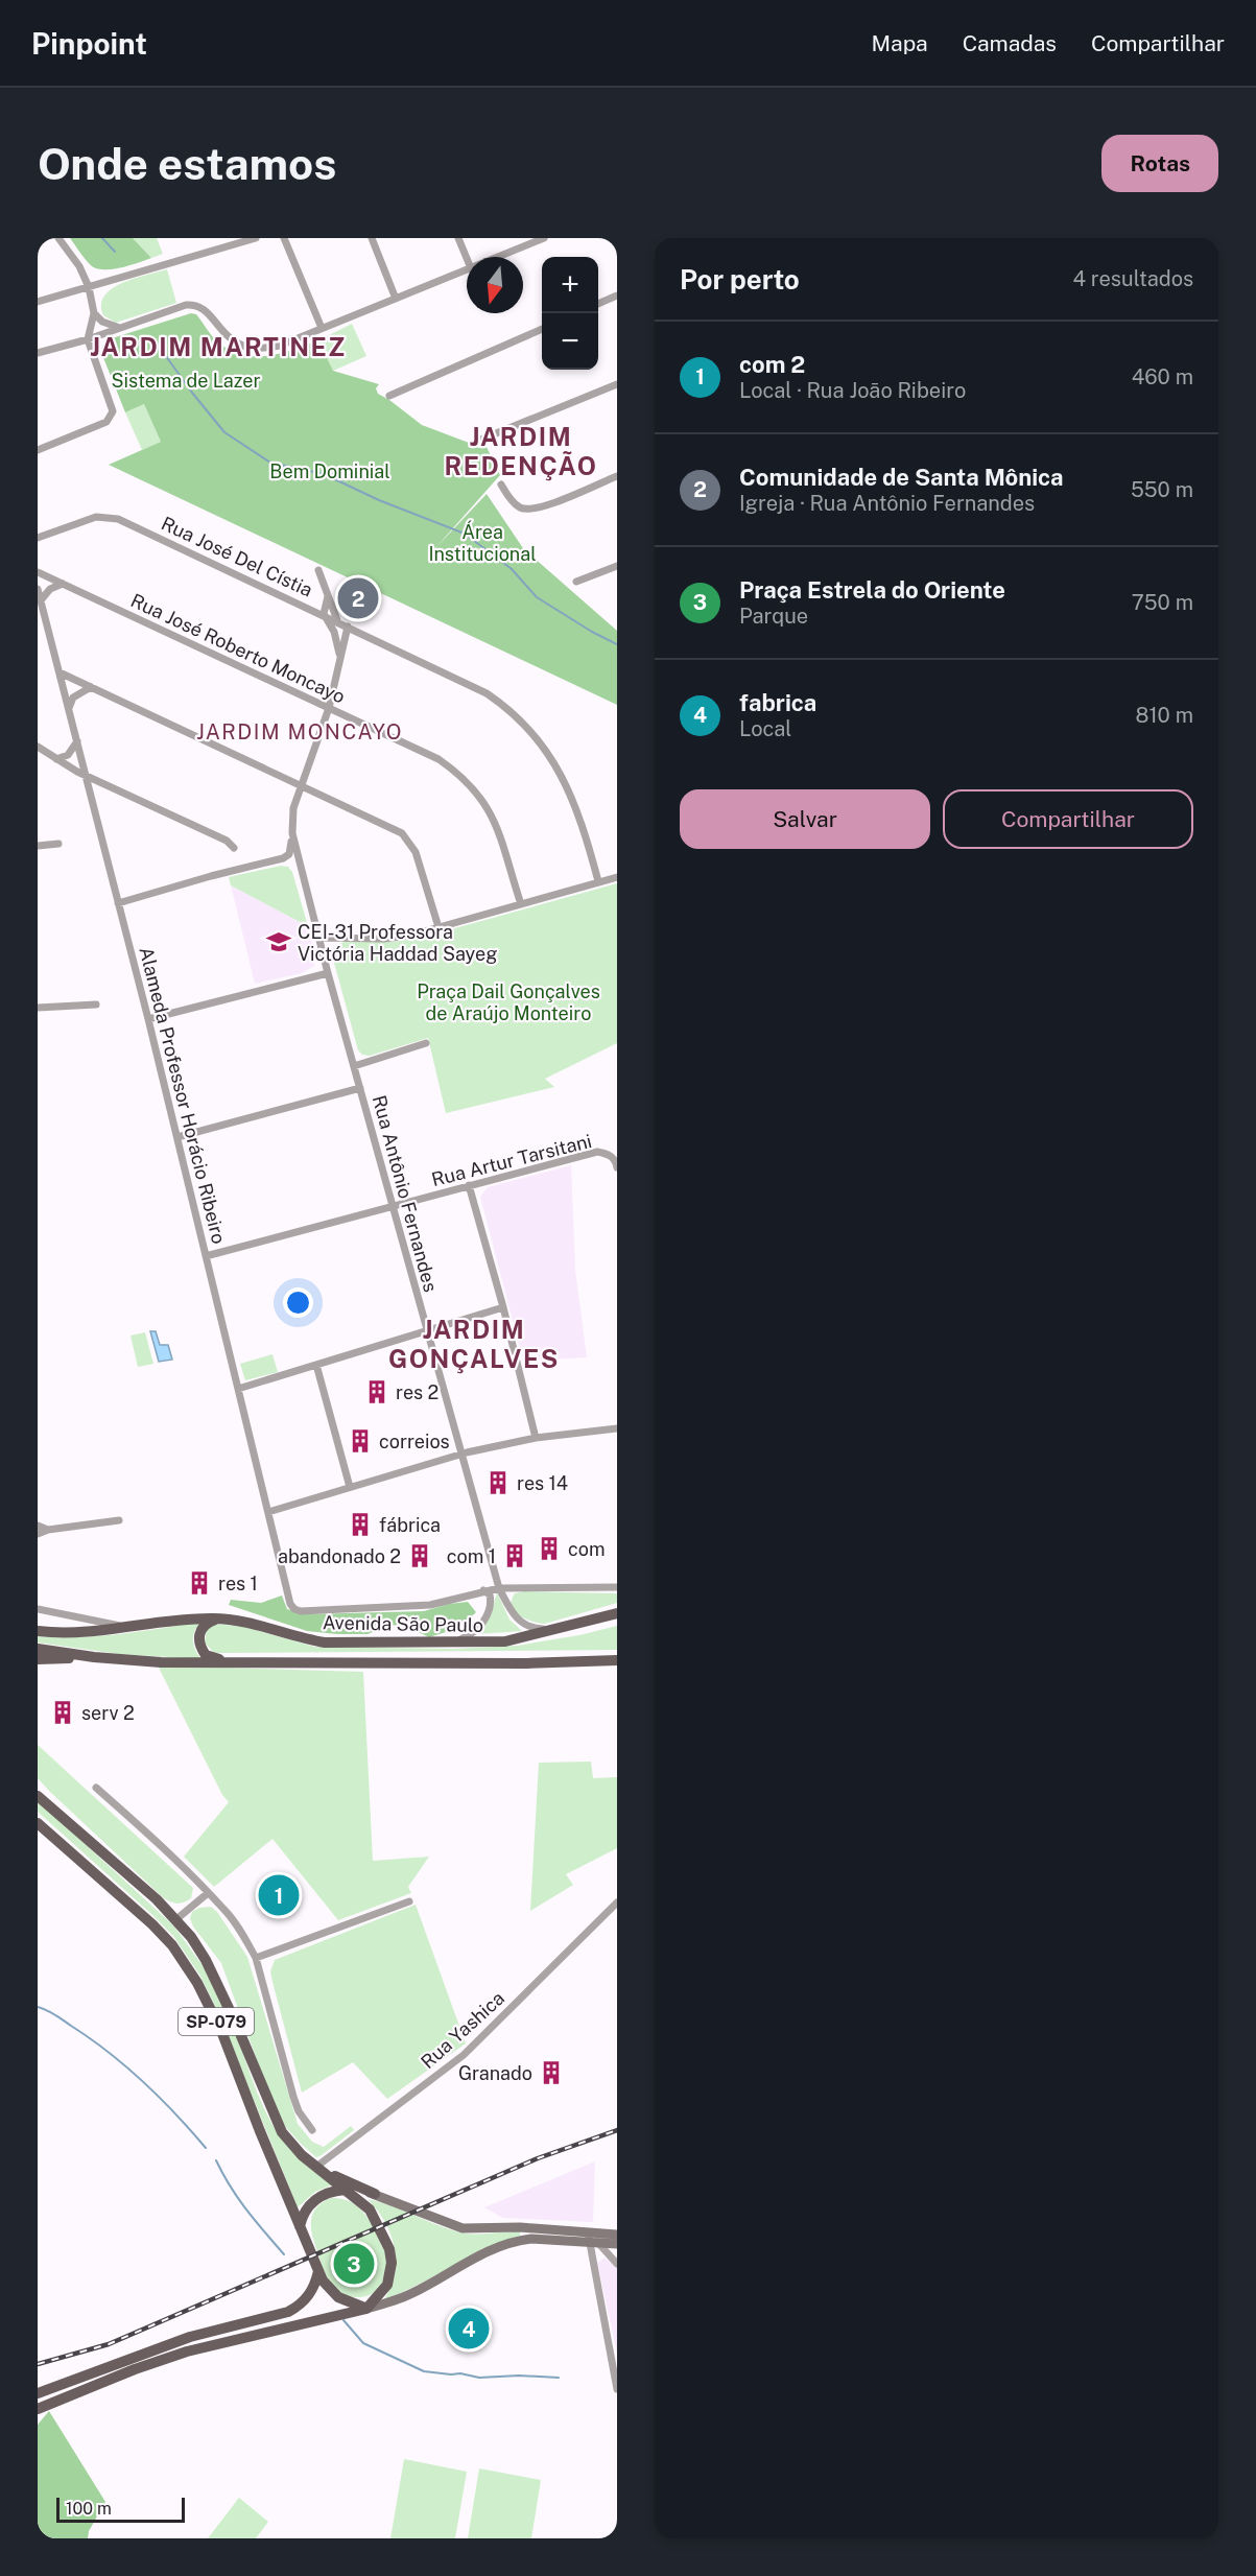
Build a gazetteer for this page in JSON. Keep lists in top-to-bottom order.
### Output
{
  "streets": {
    "main road": ["Avenida São Paulo", "SP-079"],
    "street": [
      "Rua José Del Cístia",
      "Rua José Roberto Moncayo",
      "Alameda Professor Horácio Ribeiro",
      "Rua Artur Tarsitani",
      "Rua Antônio Fernandes",
      "Rua Yashica"
    ]
  },
  "crossings": [
    ["Rua José Del Cístia", "Rua Antônio Fernandes"],
    ["Rua José Roberto Moncayo", "Rua Antônio Fernandes"],
    ["Alameda Professor Horácio Ribeiro", "Rua Artur Tarsitani"],
    ["Rua Artur Tarsitani", "Rua Antônio Fernandes"],
    ["Rua Antônio Fernandes", "Avenida São Paulo"],
    ["SP-079", "Rua Yashica"]
  ],
  "districts": [
    "JARDIM MARTINEZ",
    "JARDIM REDENÇÃO",
    "JARDIM MONCAYO",
    "JARDIM GONÇALVES"
  ],
  "parks": [
    "Sistema de Lazer",
    "Bem Dominial",
    "Área Institucional",
    "Praça Dail Gonçalves de Araújo Monteiro"
  ],
  "places": {
    "school or university": ["CEI-31 Professora Victória Haddad Sayeg"],
    "building": [
      "res 2",
      "correios",
      "res 14",
      "fábrica",
      "com",
      "abandonado 2",
      "com 1",
      "res 1",
      "serv 2",
      "Granado"
    ]
  },
  "scale_bar": "100 m",
  "north": "bottom",
  "page": {
    "header": "Pinpoint",
    "nav": ["Mapa", "Camadas", "Compartilhar"],
    "buttons": [
      "Rotas",
      ["Salvar", "Compartilhar"]
    ],
    "title": "Onde estamos",
    "heading": ["Por perto", "4 resultados"],
    "map_buttons": ["+", "−"],
    "list": [
      {
        "mark": "1",
        "name": "com 2",
        "note": "Local · Rua Joāo Ribeiro",
        "value": "460 m"
      },
      {
        "mark": "2",
        "name": "Comunidade de Santa Mônica",
        "note": "Igreja · Rua Antônio Fernandes",
        "value": "550 m"
      },
      {
        "mark": "3",
        "name": "Praça Estrela do Oriente",
        "note": "Parque",
        "value": "750 m"
      },
      {
        "mark": "4",
        "name": "fabrica",
        "note": "Local",
        "value": "810 m"
      }
    ],
    "pins": [
      "2",
      "1",
      "3",
      "4"
    ],
    "scale": "100 m"
  }
}
